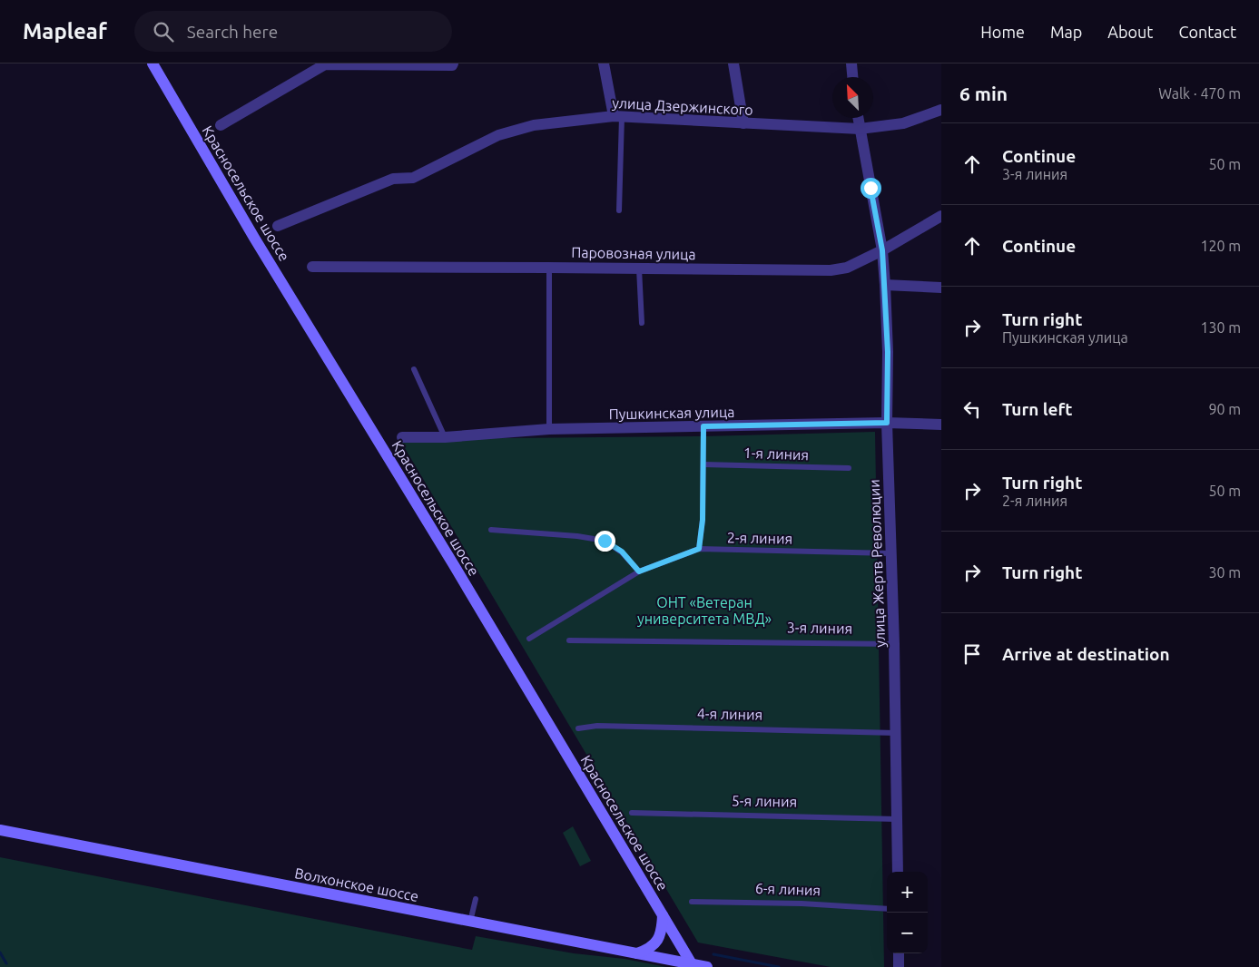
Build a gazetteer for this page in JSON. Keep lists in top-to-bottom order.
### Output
{
  "streets": {
    "main road": ["Красносельское шоссе", "Волхонское шоссе"],
    "street": [
      "улица Дзержинского",
      "Паровозная улица",
      "Пушкинская улица",
      "улица Жертв Революции"
    ],
    "lane": [
      "1-я линия",
      "2-я линия",
      "3-я линия",
      "4-я линия",
      "5-я линия",
      "6-я линия"
    ]
  },
  "crossings": [
    ["Красносельское шоссе", "Волхонское шоссе"],
    ["Паровозная улица", "улица Жертв Революции"],
    ["Пушкинская улица", "улица Жертв Революции"],
    ["2-я линия", "улица Жертв Революции"],
    ["улица Жертв Революции", "3-я линия"],
    ["улица Жертв Революции", "4-я линия"],
    ["улица Жертв Революции", "5-я линия"]
  ],
  "parks": ["ОНТ «Ветеран университета МВД»"],
  "north": "top left",
  "page": {
    "header": "Mapleaf",
    "search": "Search here",
    "nav": [
      "Home",
      "Map",
      "About",
      "Contact"
    ],
    "heading": ["6 min", "Walk · 470 m"],
    "list": [
      ["Continue", "3-я линия", "50 m"],
      ["Continue", "120 m"],
      ["Turn right", "Пушкинская улица", "130 m"],
      ["Turn left", "90 m"],
      ["Turn right", "2-я линия", "50 m"],
      ["Turn right", "30 m"],
      "Arrive at destination"
    ],
    "map_buttons": ["+", "−"]
  }
}
